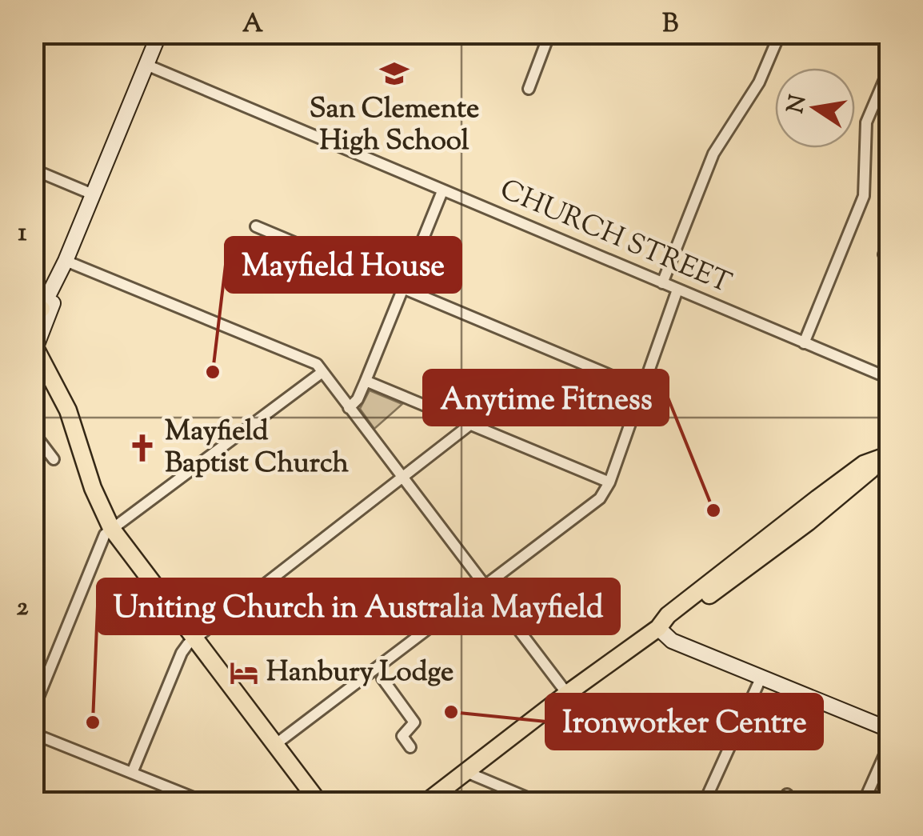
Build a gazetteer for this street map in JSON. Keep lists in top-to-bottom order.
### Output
{
  "streets": {
    "street": ["CHURCH STREET"]
  },
  "places": {
    "school or university": ["San Clemente High School"],
    "other": [
      "Mayfield House",
      "Anytime Fitness",
      "Ironworker Centre",
      "Uniting Church in Australia Mayfield"
    ],
    "church": ["Mayfield Baptist Church"],
    "hotel": ["Hanbury Lodge"]
  },
  "north": "left",
  "grid": {
    "columns": ["A", "B"],
    "rows": ["1", "2"]
  }
}
